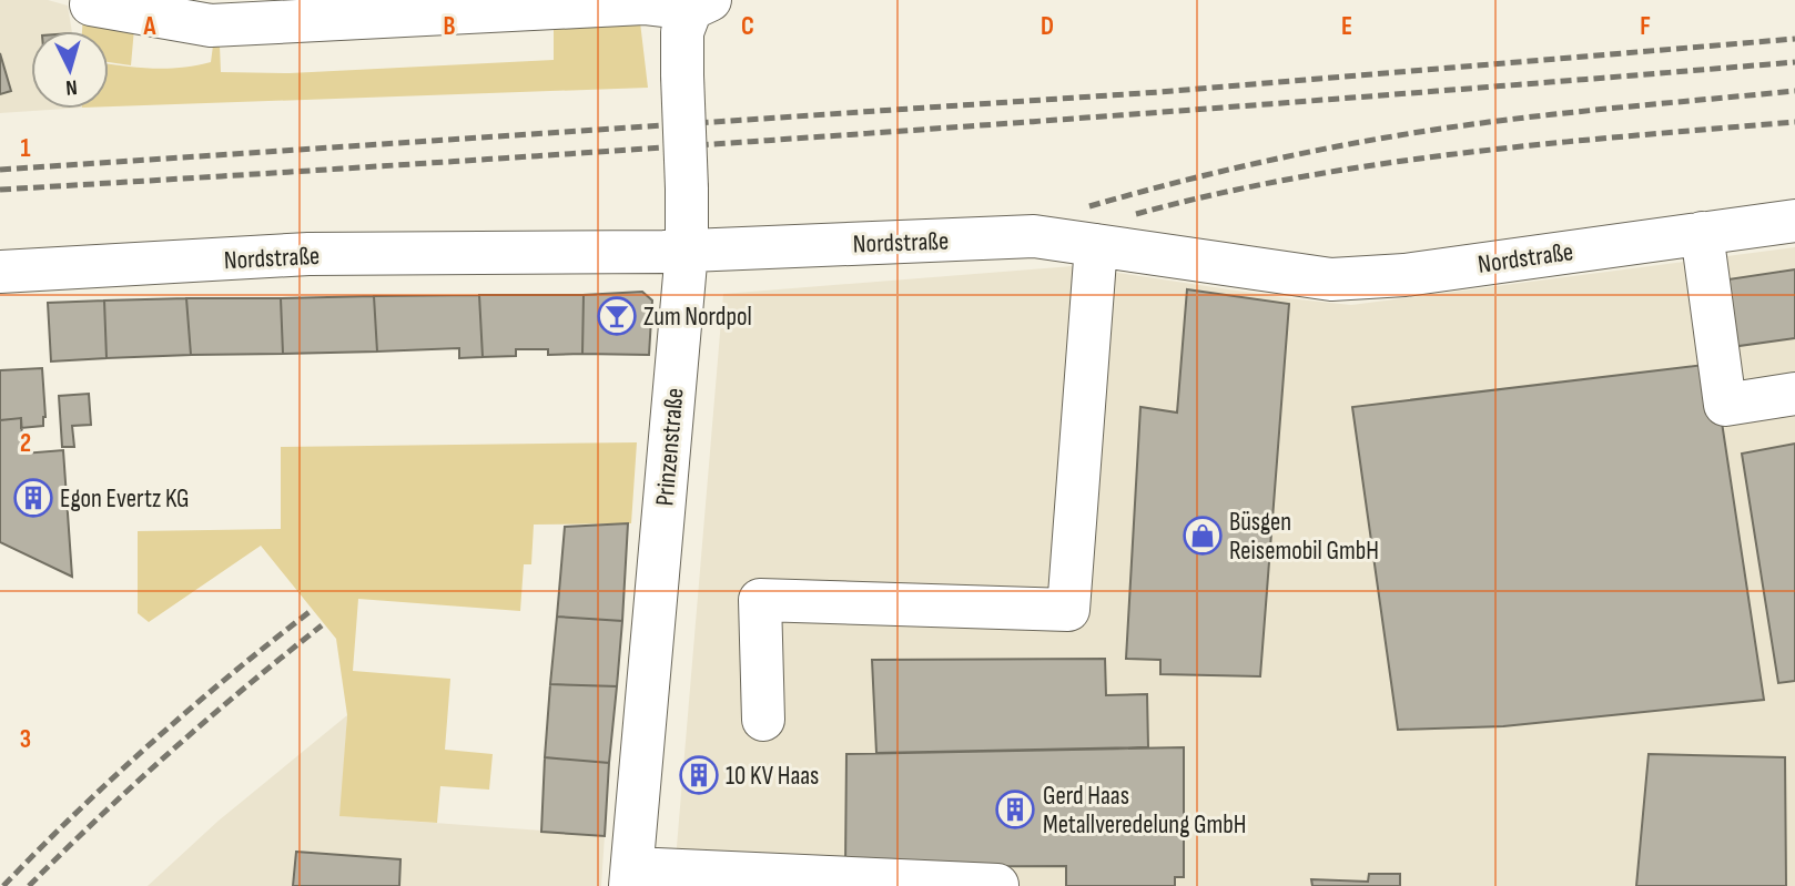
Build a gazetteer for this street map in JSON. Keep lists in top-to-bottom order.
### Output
{
  "streets": {
    "street": ["Nordstraße", "Prinzenstraße"]
  },
  "crossings": [
    ["Nordstraße", "Prinzenstraße"]
  ],
  "places": {
    "bar": ["Zum Nordpol"],
    "building": ["Egon Evertz KG", "10 KV Haas", "Gerd Haas Metallveredelung GmbH"],
    "shop": ["Büsgen Reisemobil GmbH"]
  },
  "north": "bottom",
  "grid": {
    "columns": [
      "A",
      "B",
      "C",
      "D",
      "E",
      "F"
    ],
    "rows": ["1", "2", "3"]
  }
}
